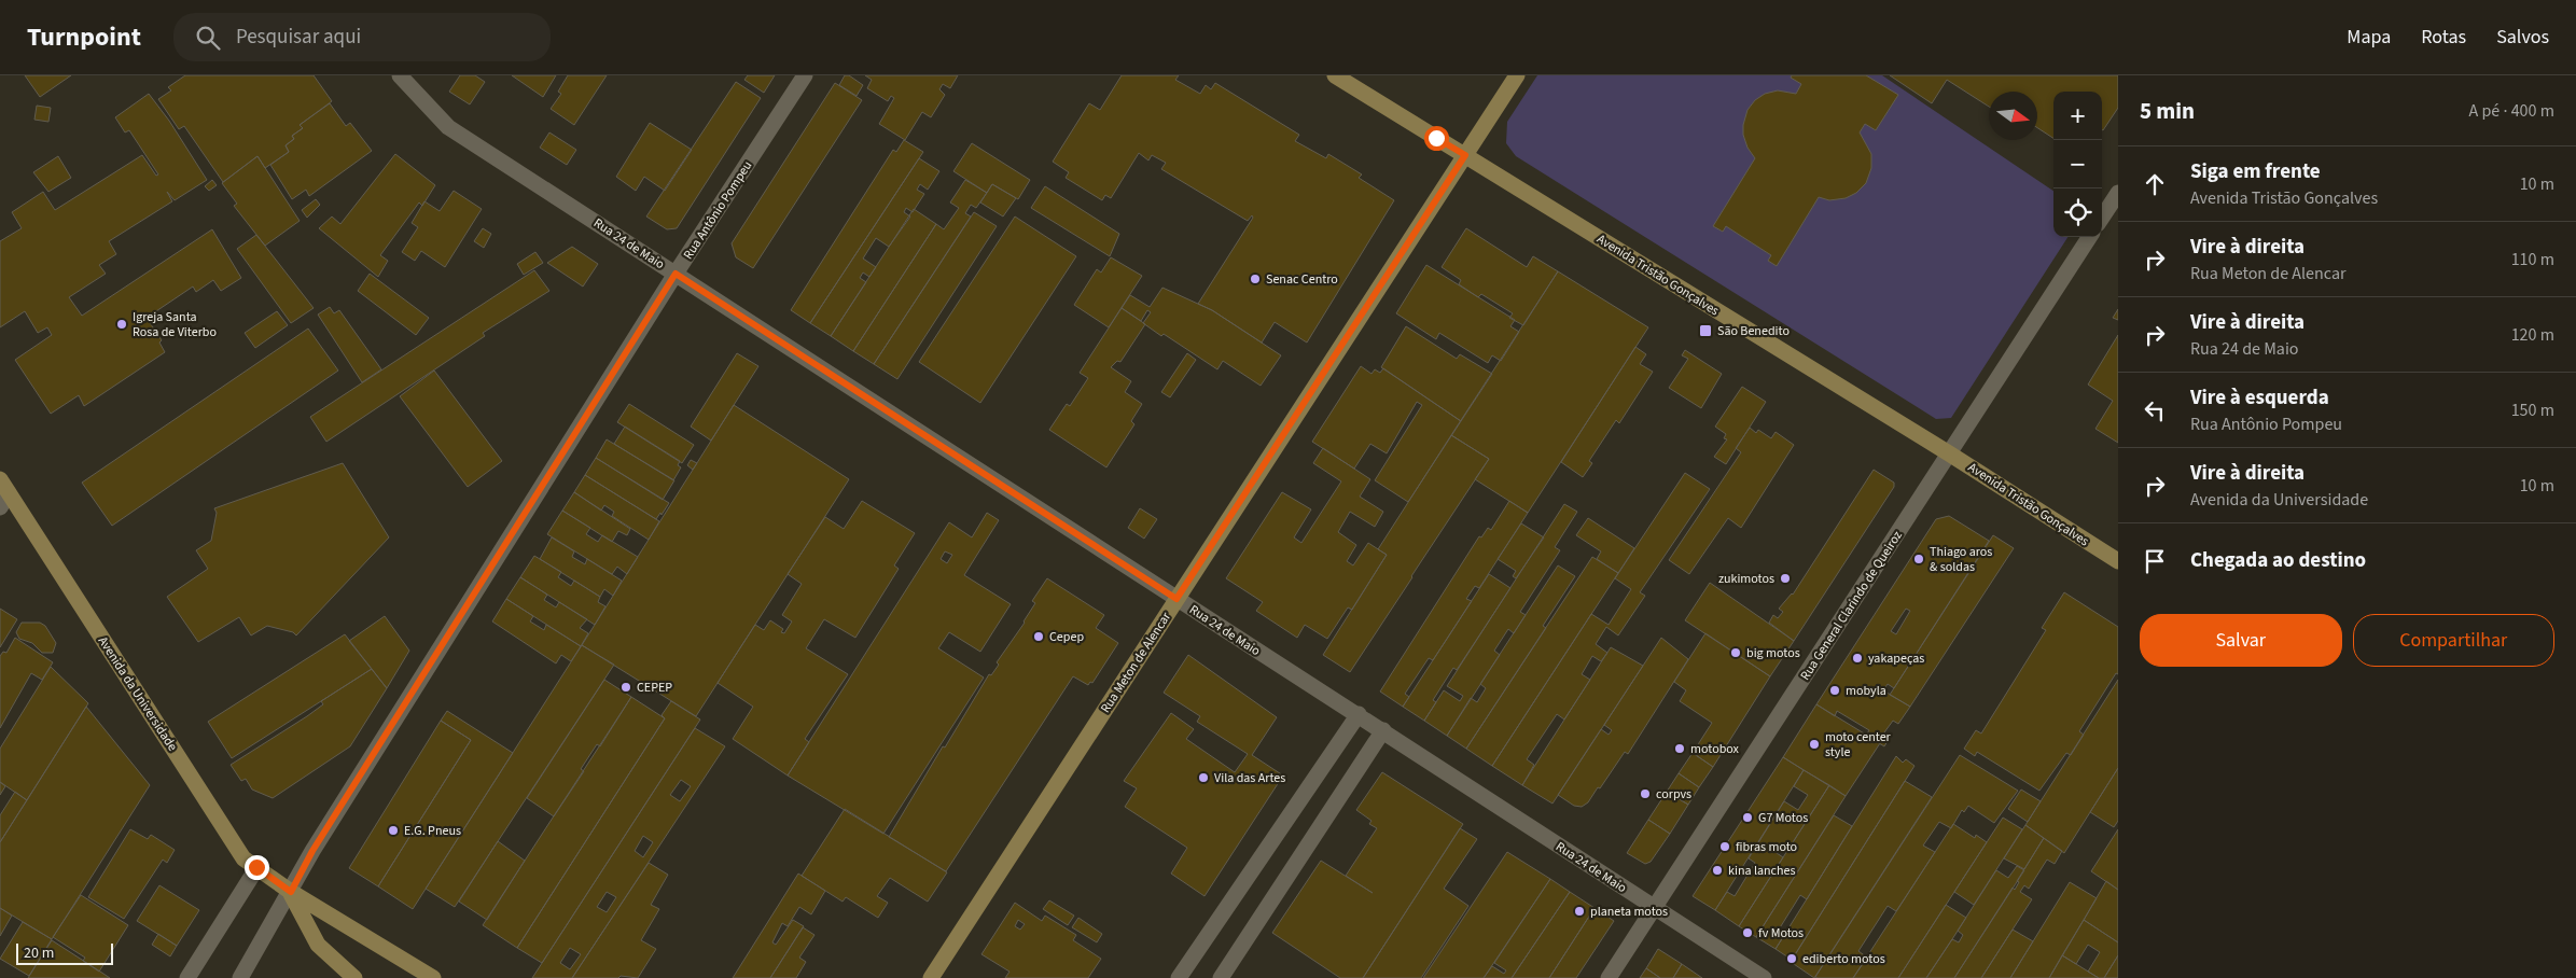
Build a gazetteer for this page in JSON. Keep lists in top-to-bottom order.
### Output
{
  "streets": {
    "street": [
      "Rua Antônio Pompeu",
      "Rua 24 de Maio",
      "Avenida Tristão Gonçalves",
      "Rua General Clarindo de Queiroz",
      "Rua Meton de Alencar",
      "Avenida da Universidade"
    ]
  },
  "crossings": [
    ["Rua Antônio Pompeu", "Rua 24 de Maio"],
    ["Rua Antônio Pompeu", "Avenida da Universidade"],
    ["Rua 24 de Maio", "Rua General Clarindo de Queiroz"],
    ["Rua 24 de Maio", "Rua Meton de Alencar"],
    ["Avenida Tristão Gonçalves", "Rua General Clarindo de Queiroz"],
    ["Avenida Tristão Gonçalves", "Rua Meton de Alencar"]
  ],
  "places": {
    "other": [
      "Senac Centro",
      "Igreja Santa Rosa de Viterbo",
      "Thiago aros & soldas",
      "zukimotos",
      "Cepep",
      "big motos",
      "yakapeças",
      "CEPEP",
      "mobyla",
      "moto center style",
      "motobox",
      "Vila das Artes",
      "corpvs",
      "G7 Motos",
      "E.G. Pneus",
      "fibras moto",
      "kina lanches",
      "planeta motos",
      "fv Motos",
      "ediberto motos"
    ],
    "transit": ["São Benedito"]
  },
  "scale_bar": "20 m",
  "north": "right",
  "page": {
    "header": "Turnpoint",
    "search": "Pesquisar aqui",
    "nav": ["Mapa", "Rotas", "Salvos"],
    "heading": ["5 min", "A pé · 400 m"],
    "map_buttons": ["+", "−"],
    "list": [
      ["Siga em frente", "Avenida Tristão Gonçalves", "10 m"],
      ["Vire à direita", "Rua Meton de Alencar", "110 m"],
      ["Vire à direita", "Rua 24 de Maio", "120 m"],
      ["Vire à esquerda", "Rua Antônio Pompeu", "150 m"],
      ["Vire à direita", "Avenida da Universidade", "10 m"],
      "Chegada ao destino"
    ],
    "buttons": ["Salvar", "Compartilhar"],
    "scale": "20 m"
  }
}
